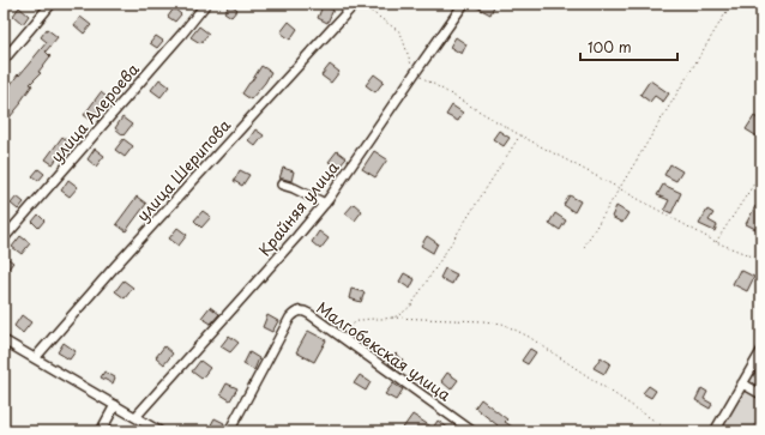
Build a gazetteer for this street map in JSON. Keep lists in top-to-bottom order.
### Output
{
  "streets": {
    "street": [
      "улица Алероева",
      "улица Шерипова",
      "Крайняя улица",
      "Малгобекская улица"
    ]
  },
  "scale_bar": "100 m"
}
